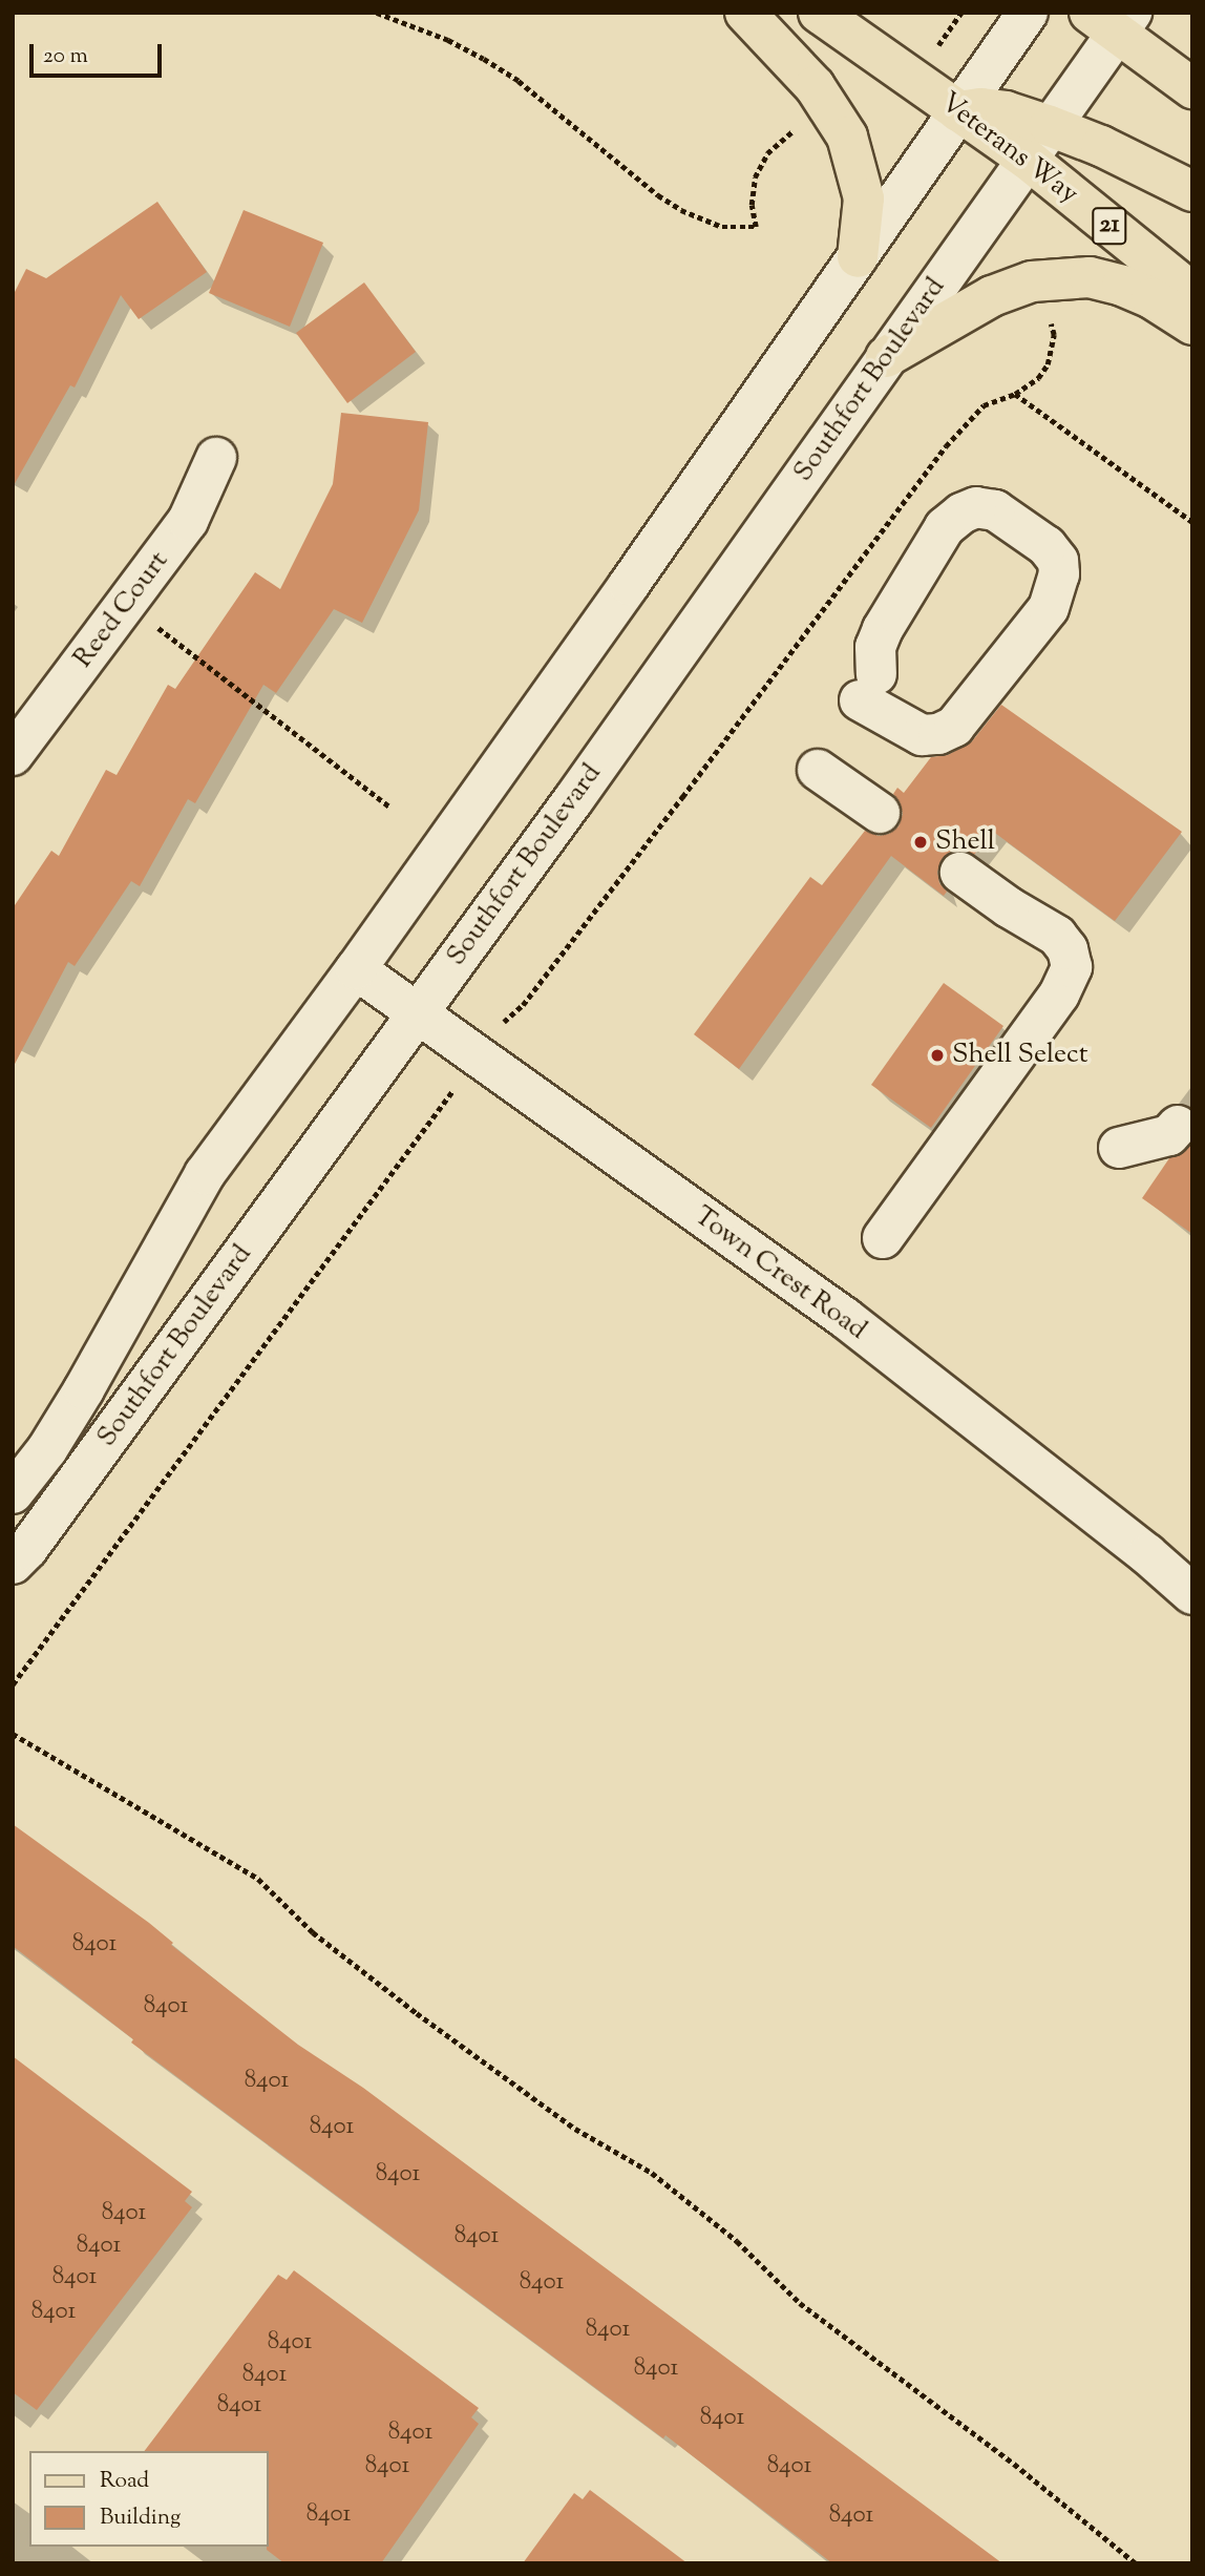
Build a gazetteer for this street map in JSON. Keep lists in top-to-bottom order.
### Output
{
  "streets": {
    "main road": ["Veterans Way", "21"],
    "street": ["Southfort Boulevard", "Reed Court", "Town Crest Road"]
  },
  "crossings": [
    ["Veterans Way", "Southfort Boulevard"],
    ["Southfort Boulevard", "Town Crest Road"]
  ],
  "places": ["Shell", "Shell Select"],
  "house_numbers": [
    "8401",
    "8401",
    "8401",
    "8401",
    "8401",
    "8401",
    "8401",
    "8401",
    "8401",
    "8401",
    "8401",
    "8401",
    "8401",
    "8401",
    "8401",
    "8401",
    "8401",
    "8401",
    "8401",
    "8401",
    "8401",
    "8401"
  ],
  "legend": ["Road", "Building"],
  "scale_bar": "20 m"
}
